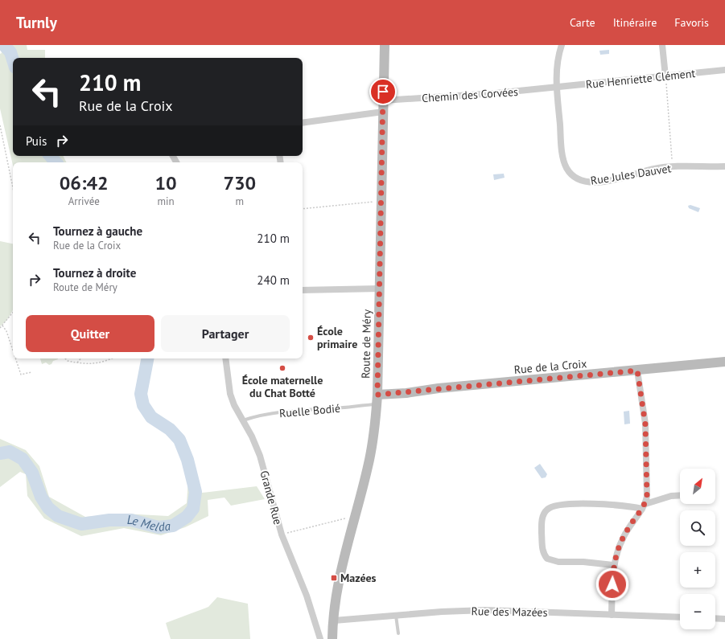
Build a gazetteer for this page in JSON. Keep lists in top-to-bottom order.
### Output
{
  "streets": {
    "main road": ["Route de Méry", "Rue de la Croix"],
    "street": [
      "Rue Henriette Clément",
      "Chemin des Corvées",
      "Rue Jules Dauvet",
      "Grande Rue",
      "Rue des Mazées"
    ],
    "lane": ["Ruelle Bodié"]
  },
  "crossings": [
    ["Rue Henriette Clément", "Chemin des Corvées"],
    ["Rue Henriette Clément", "Rue Jules Dauvet"],
    ["Chemin des Corvées", "Rue Jules Dauvet"],
    ["Chemin des Corvées", "Route de Méry"],
    ["Route de Méry", "Rue de la Croix"],
    ["Route de Méry", "Ruelle Bodié"],
    ["Route de Méry", "Rue des Mazées"],
    ["Rue de la Croix", "Ruelle Bodié"],
    ["Ruelle Bodié", "Grande Rue"]
  ],
  "water": ["Le Melda"],
  "places": {
    "other": ["École primaire", "École maternelle du Chat Botté"],
    "transit": ["Mazées"]
  },
  "north": "top right",
  "page": {
    "header": "Turnly",
    "nav": ["Carte", "Itinéraire", "Favoris"],
    "turn": ["210 m", "Rue de la Croix"],
    "then": "Puis",
    "eta": [
      "06:42",
      "Arrivée",
      "10",
      "min",
      "730",
      "m"
    ],
    "list": [
      {
        "name": "Tournez à gauche",
        "note": "Rue de la Croix",
        "value": "210 m"
      },
      {
        "name": "Tournez à droite",
        "note": "Route de Méry",
        "value": "240 m"
      }
    ],
    "buttons": ["Quitter", "Partager"],
    "map_buttons": ["+", "−"]
  }
}
